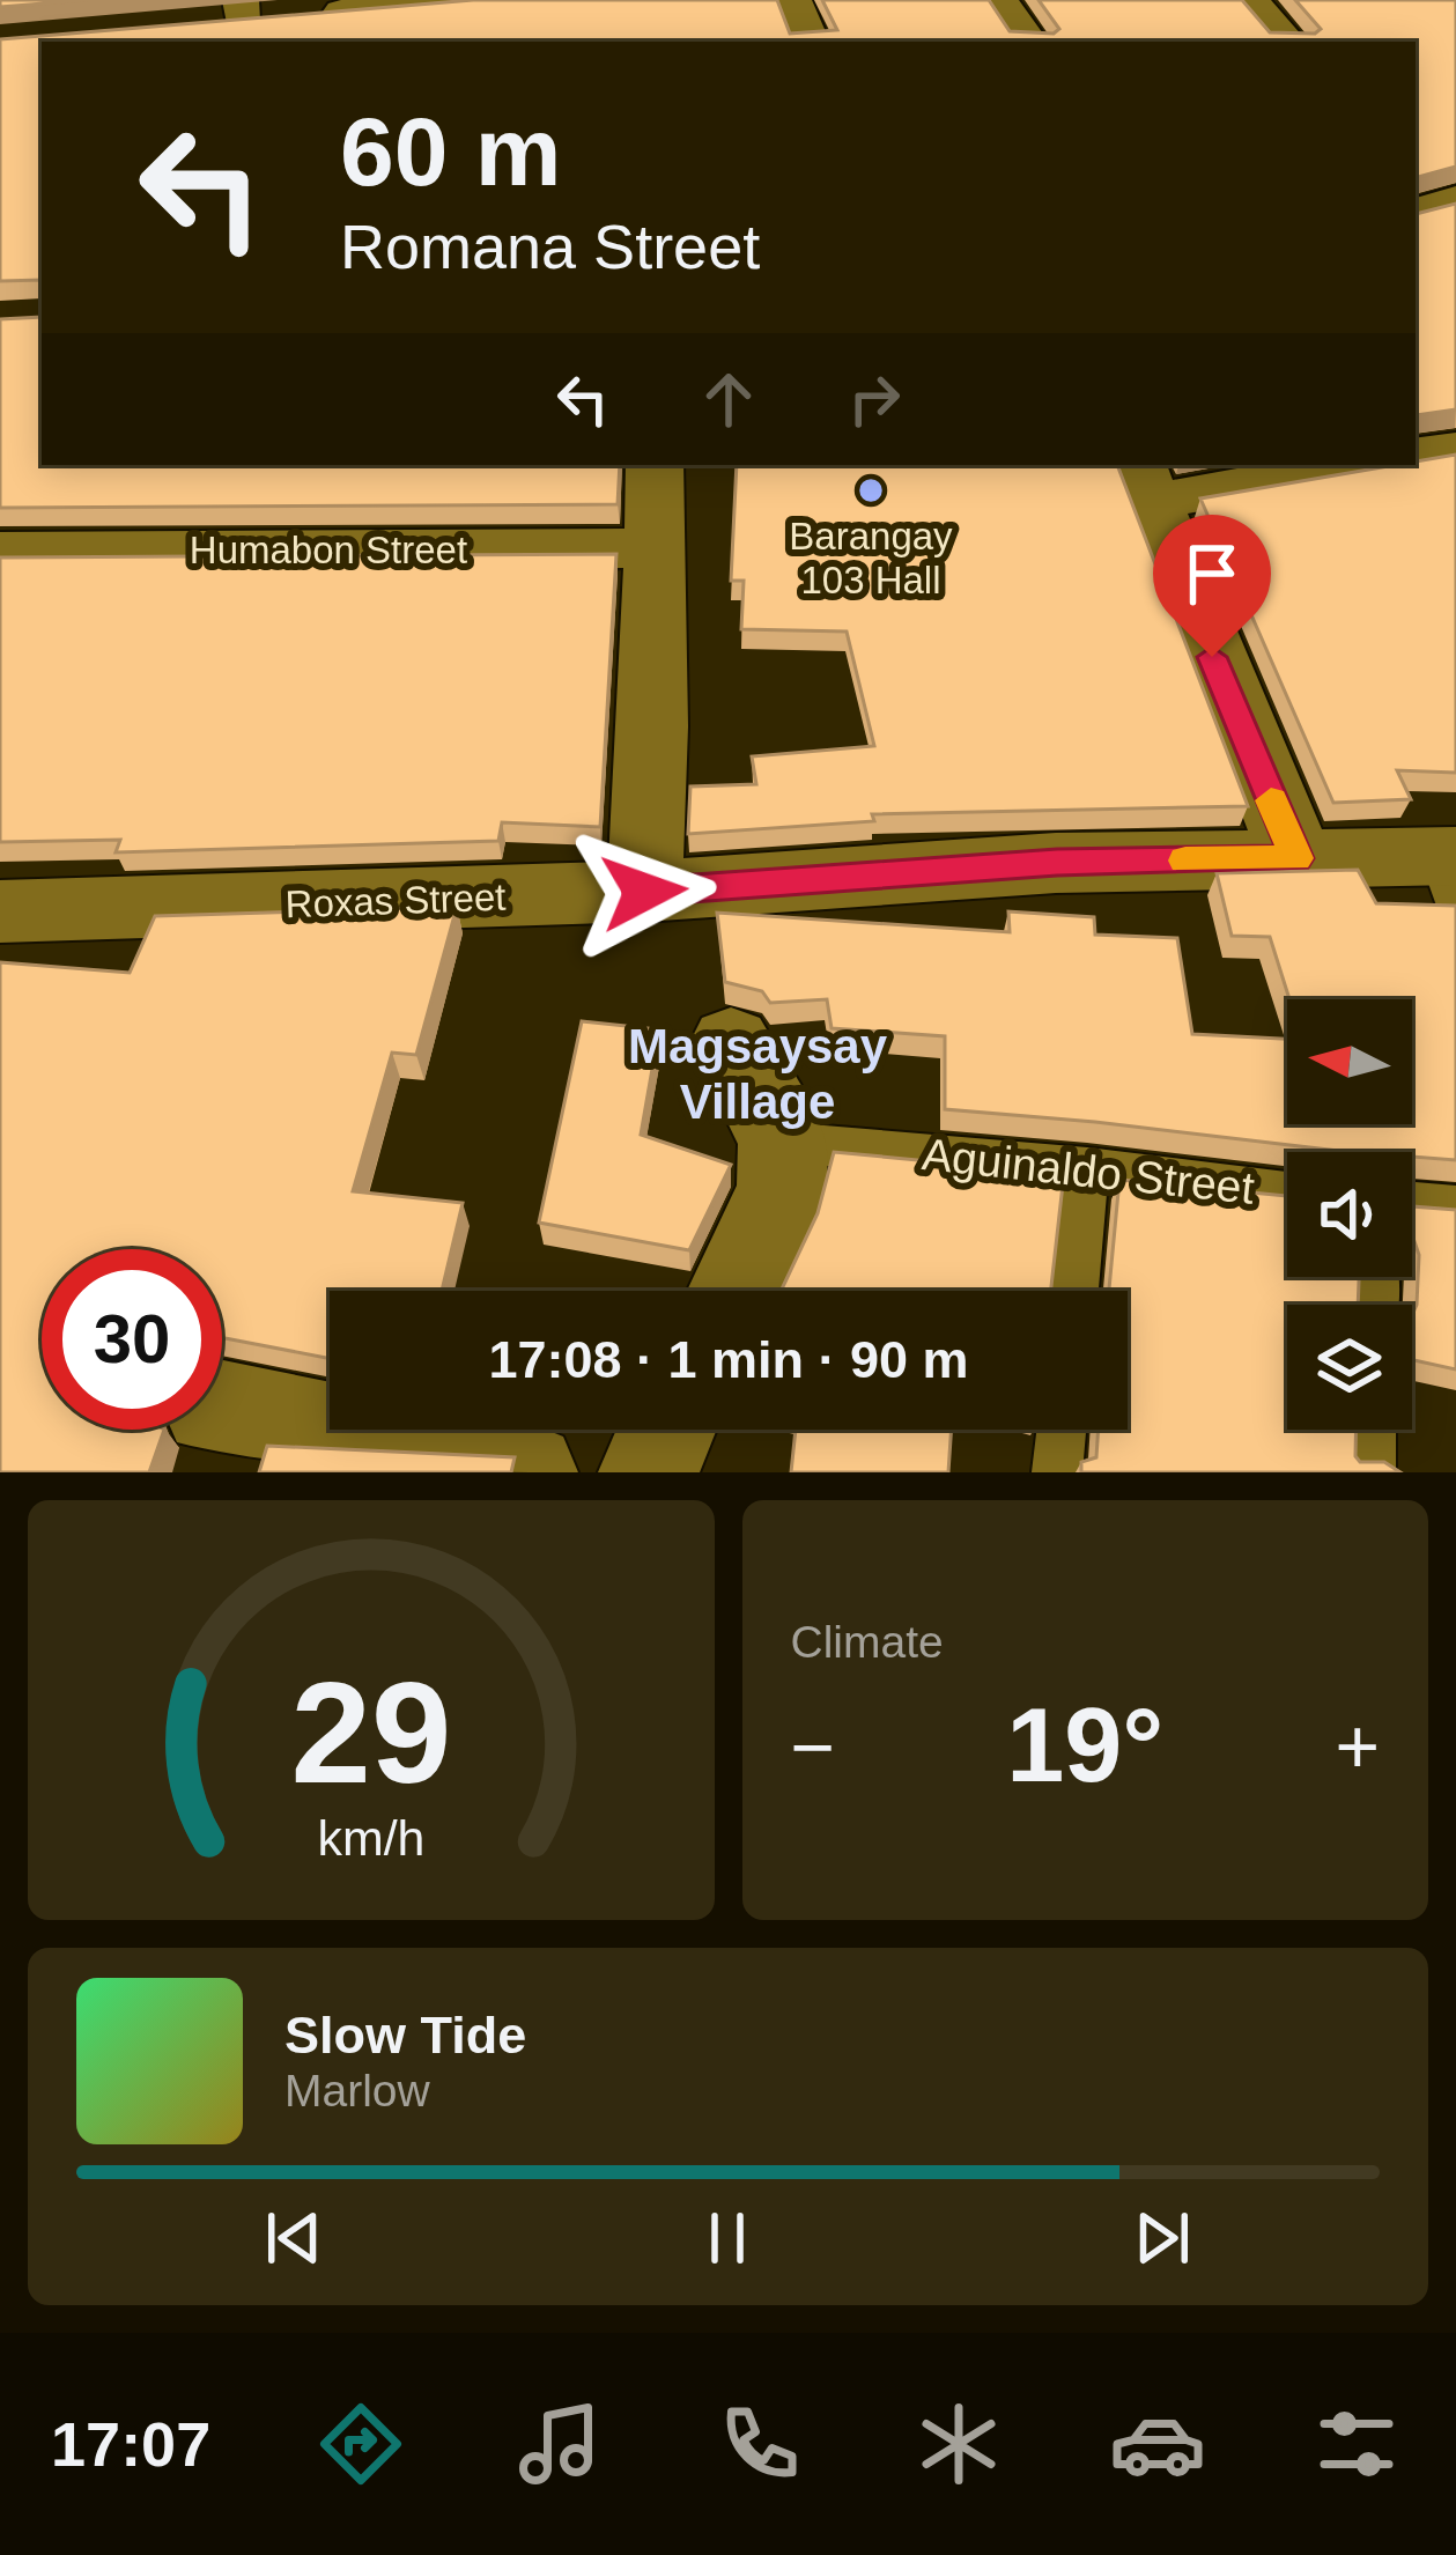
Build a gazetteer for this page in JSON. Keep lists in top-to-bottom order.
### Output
{
  "streets": {
    "street": ["Humabon Street", "Roxas Street"],
    "lane": ["Aguinaldo Street"]
  },
  "districts": ["Magsaysay Village"],
  "places": ["Barangay 103 Hall"],
  "north": "left",
  "page": {
    "turn": ["60 m", "Romana Street"],
    "limit": "30",
    "trip": "17:08 · 1 min · 90 m",
    "tile": "Climate",
    "heat": ["−", "19°", "+"],
    "song": ["Slow Tide", "Marlow"],
    "tabs": "17:07",
    "gauge": ["29", "km/h"]
  }
}
